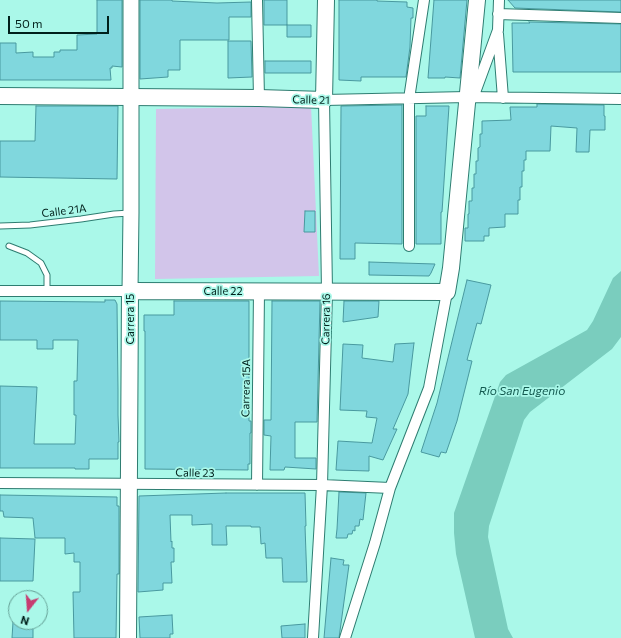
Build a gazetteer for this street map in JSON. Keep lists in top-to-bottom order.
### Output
{
  "streets": {
    "main road": [
      "Calle 21",
      "Calle 22",
      "Carrera 15",
      "Carrera 16"
    ],
    "street": ["Carrera 15A", "Calle 23"],
    "lane": ["Calle 21A"]
  },
  "crossings": [
    ["Calle 21", "Carrera 15"],
    ["Calle 21", "Carrera 16"],
    ["Calle 21A", "Carrera 15"],
    ["Calle 22", "Carrera 15"],
    ["Calle 22", "Carrera 16"],
    ["Calle 22", "Carrera 15A"],
    ["Carrera 15", "Calle 23"],
    ["Carrera 16", "Calle 23"],
    ["Carrera 15A", "Calle 23"]
  ],
  "water": ["Río San Eugenio"],
  "scale_bar": "50 m",
  "north": "bottom"
}
